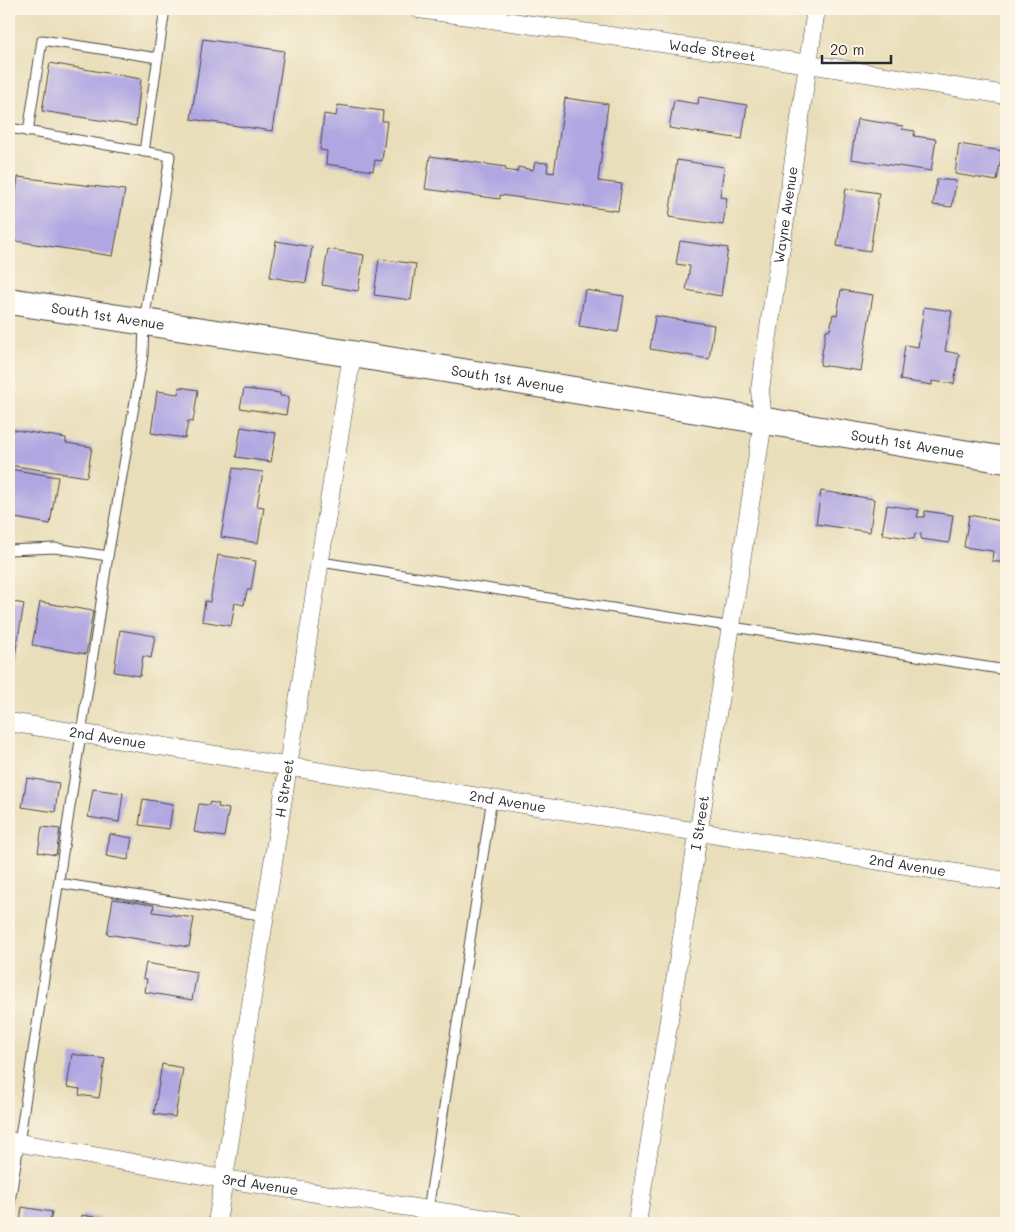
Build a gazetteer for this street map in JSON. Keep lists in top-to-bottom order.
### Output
{
  "streets": {
    "main road": ["South 1st Avenue"],
    "street": [
      "Wade Street",
      "Wayne Avenue",
      "2nd Avenue",
      "H Street",
      "I Street",
      "3rd Avenue"
    ]
  },
  "crossings": [
    ["Wade Street", "Wayne Avenue"],
    ["Wayne Avenue", "South 1st Avenue"],
    ["Wayne Avenue", "I Street"],
    ["South 1st Avenue", "H Street"],
    ["South 1st Avenue", "I Street"],
    ["2nd Avenue", "H Street"],
    ["2nd Avenue", "I Street"],
    ["H Street", "3rd Avenue"]
  ],
  "scale_bar": "20 m"
}
